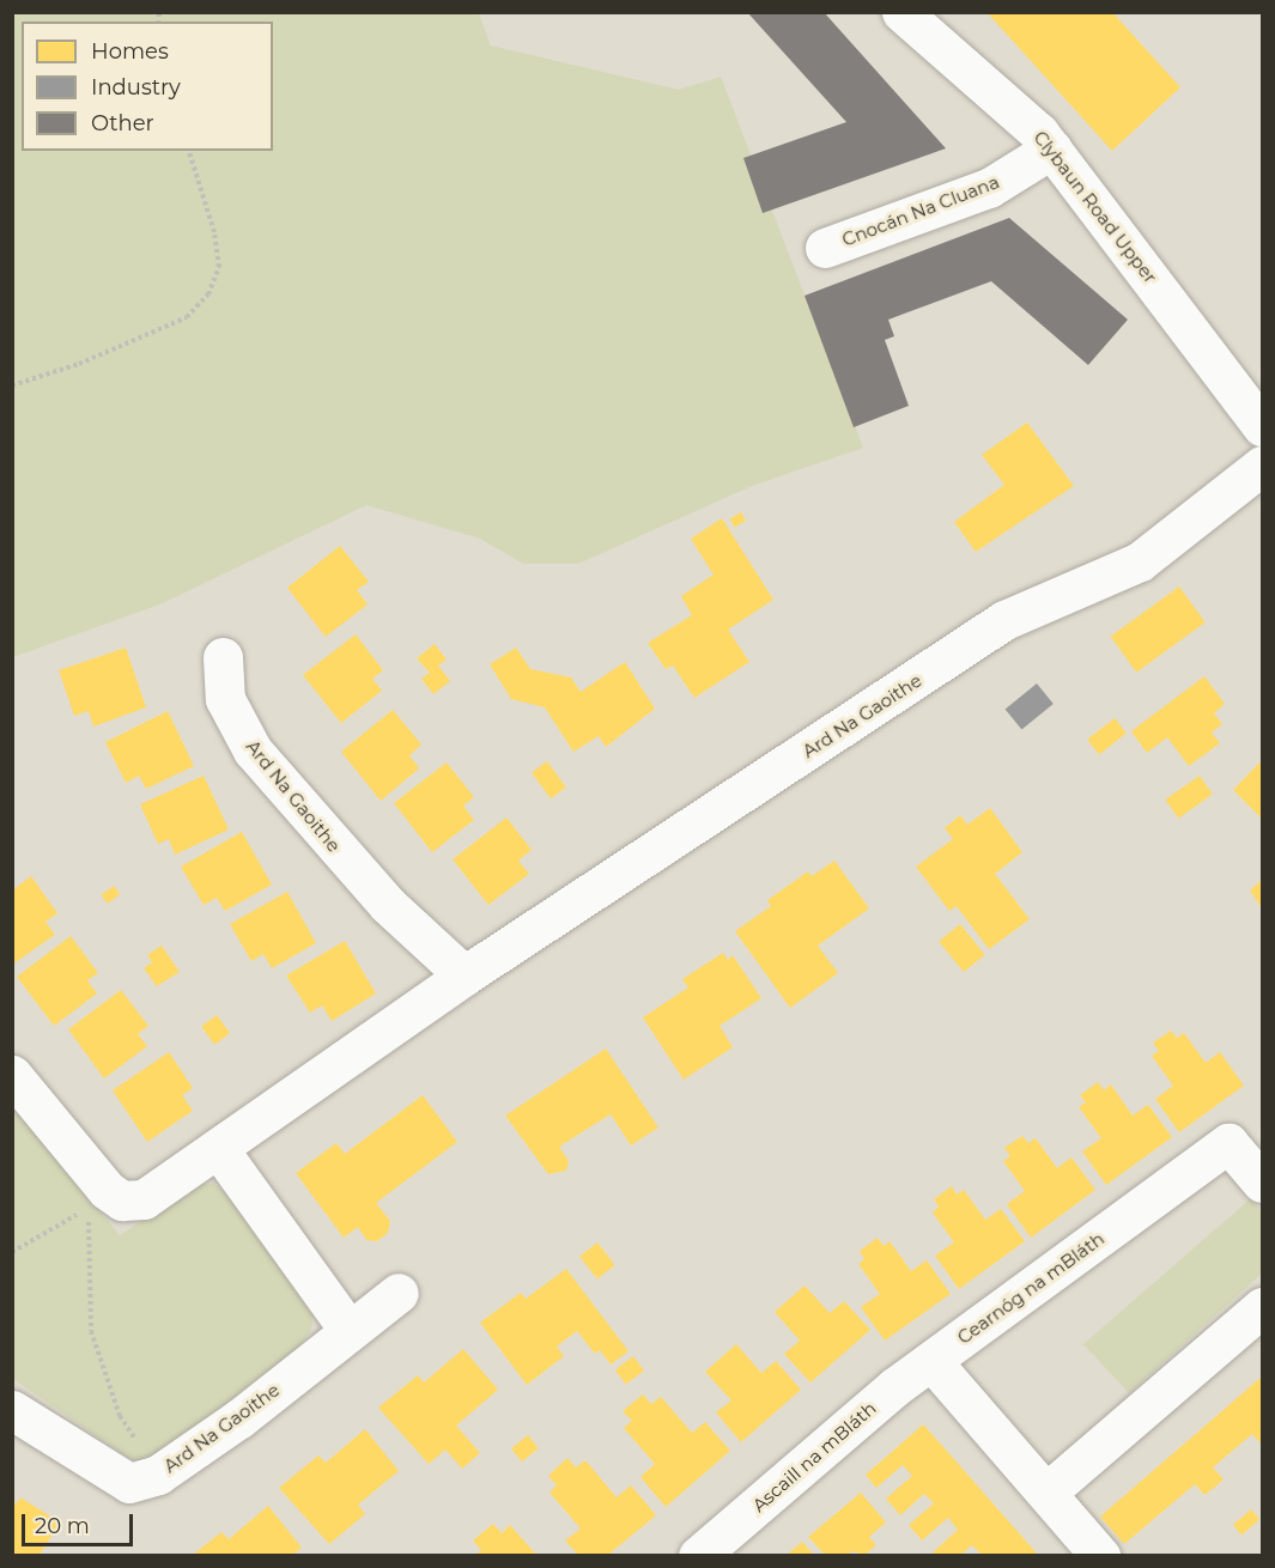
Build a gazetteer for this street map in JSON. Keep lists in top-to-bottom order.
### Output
{
  "streets": {
    "street": [
      "Clybaun Road Upper",
      "Cnocán Na Cluana",
      "Ard Na Gaoithe",
      "Cearnóg na mBláth",
      "Ascaill na mBláth"
    ]
  },
  "crossings": [
    ["Clybaun Road Upper", "Cnocán Na Cluana"],
    ["Cearnóg na mBláth", "Ascaill na mBláth"]
  ],
  "legend": ["Homes", "Industry", "Other"],
  "scale_bar": "20 m"
}
